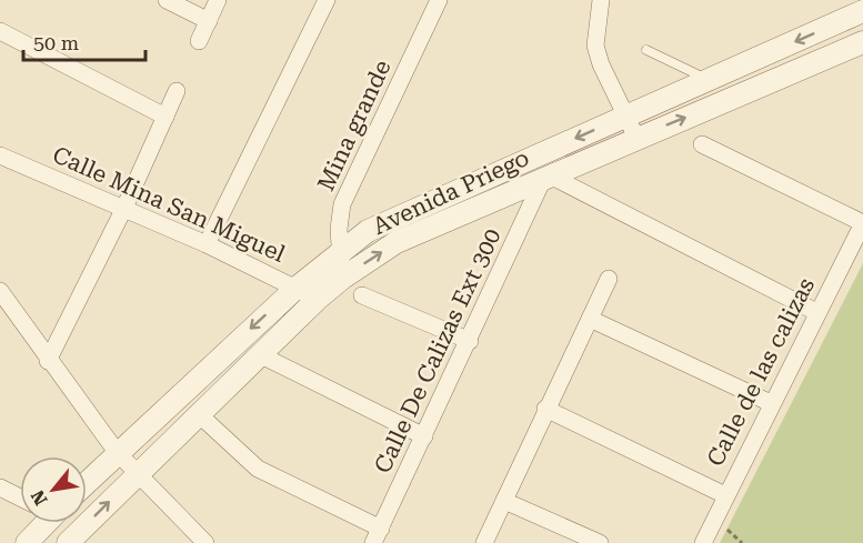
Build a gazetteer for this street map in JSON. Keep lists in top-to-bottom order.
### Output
{
  "streets": {
    "street": [
      "Mina grande",
      "Avenida Priego",
      "Calle Mina San Miguel",
      "Calle De Calizas Ext 300",
      "Calle de las calizas"
    ]
  },
  "crossings": [
    ["Mina grande", "Avenida Priego"],
    ["Avenida Priego", "Calle Mina San Miguel"],
    ["Avenida Priego", "Calle De Calizas Ext 300"]
  ],
  "scale_bar": "50 m",
  "north": "bottom left"
}
